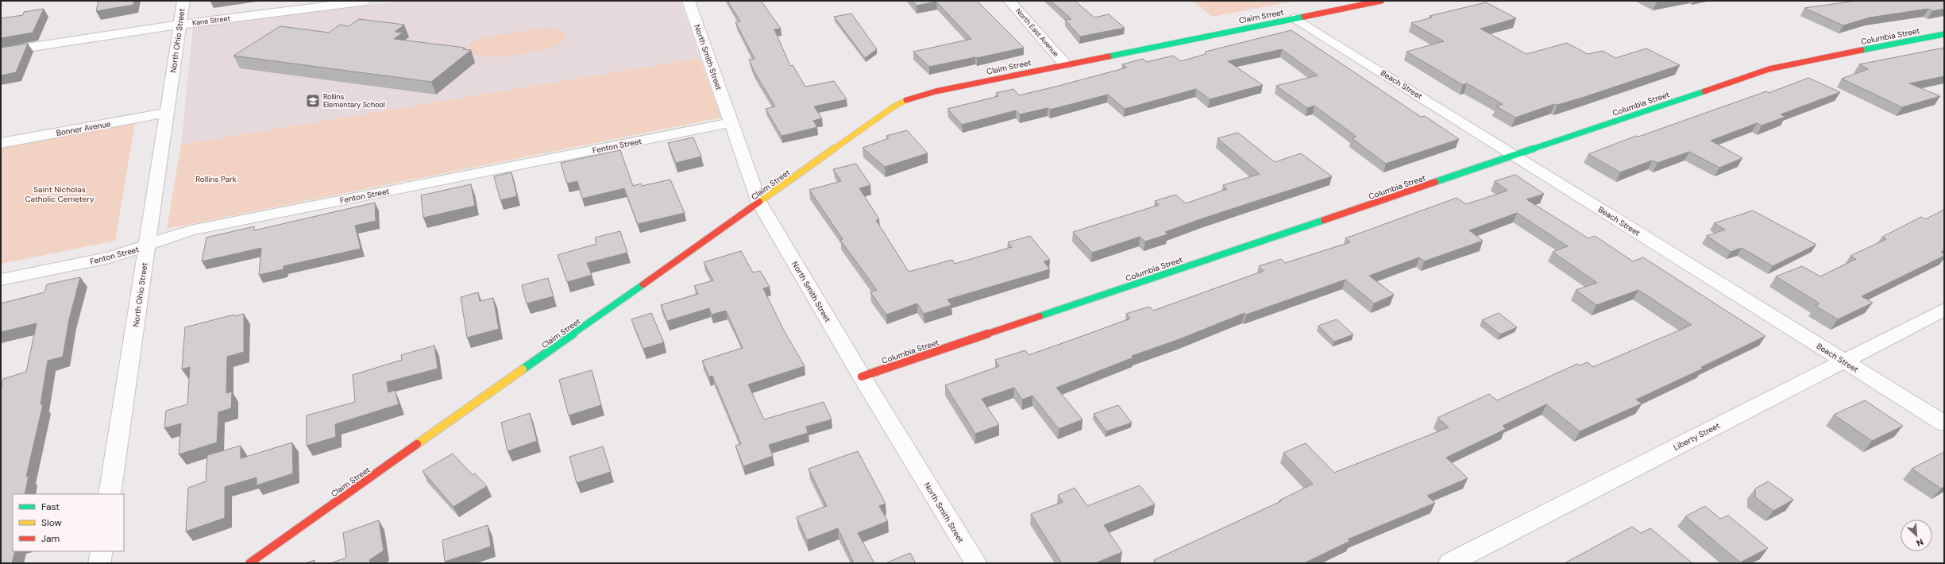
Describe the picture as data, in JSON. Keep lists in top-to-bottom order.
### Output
{
  "streets": {
    "street": [
      "Claim Street",
      "Kane Street",
      "North East Avenue",
      "Columbia Street",
      "North Ohio Street",
      "North Smith Street",
      "Beach Street",
      "Bonner Avenue",
      "Fenton Street",
      "Liberty Street"
    ]
  },
  "crossings": [
    ["Claim Street", "North East Avenue"],
    ["Claim Street", "North Smith Street"],
    ["Claim Street", "Beach Street"],
    ["Kane Street", "North Ohio Street"],
    ["Columbia Street", "North Smith Street"],
    ["Columbia Street", "Beach Street"],
    ["North Ohio Street", "Bonner Avenue"],
    ["North Ohio Street", "Fenton Street"],
    ["North Smith Street", "Fenton Street"],
    ["Beach Street", "Liberty Street"]
  ],
  "parks": ["Rollins Park", "Saint Nicholas Catholic Cemetery"],
  "places": {
    "school or university": ["Rollins Elementary School"]
  },
  "legend": ["Fast", "Slow", "Jam"],
  "north": "bottom right"
}
